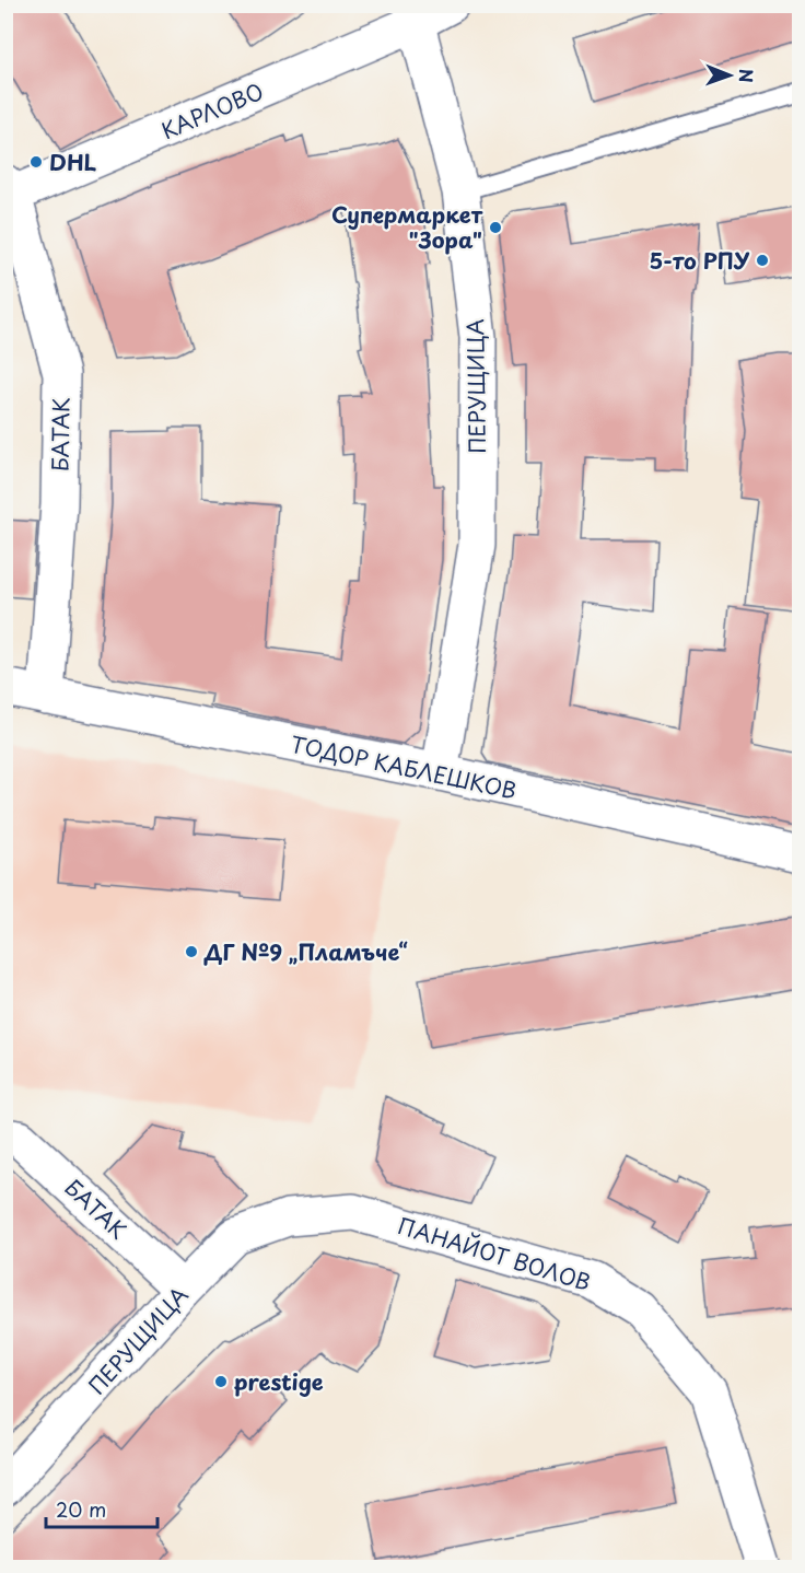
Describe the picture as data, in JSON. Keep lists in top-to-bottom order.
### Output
{
  "streets": {
    "street": [
      "КАРЛОВО",
      "ПЕРУЩИЦА",
      "БАТАК",
      "ТОДОР КАБЛЕШКОВ",
      "ПАНАЙОТ ВОЛОВ"
    ]
  },
  "crossings": [
    ["КАРЛОВО", "ПЕРУЩИЦА"],
    ["КАРЛОВО", "БАТАК"],
    ["ПЕРУЩИЦА", "БАТАК"],
    ["ПЕРУЩИЦА", "ТОДОР КАБЛЕШКОВ"],
    ["ПЕРУЩИЦА", "ПАНАЙОТ ВОЛОВ"],
    ["БАТАК", "ТОДОР КАБЛЕШКОВ"]
  ],
  "places": [
    "DHL",
    "Супермаркет \"Зора\"",
    "5-то РПУ",
    "ДГ №9 „Пламъче“",
    "prestige"
  ],
  "scale_bar": "20 m",
  "north": "right"
}
